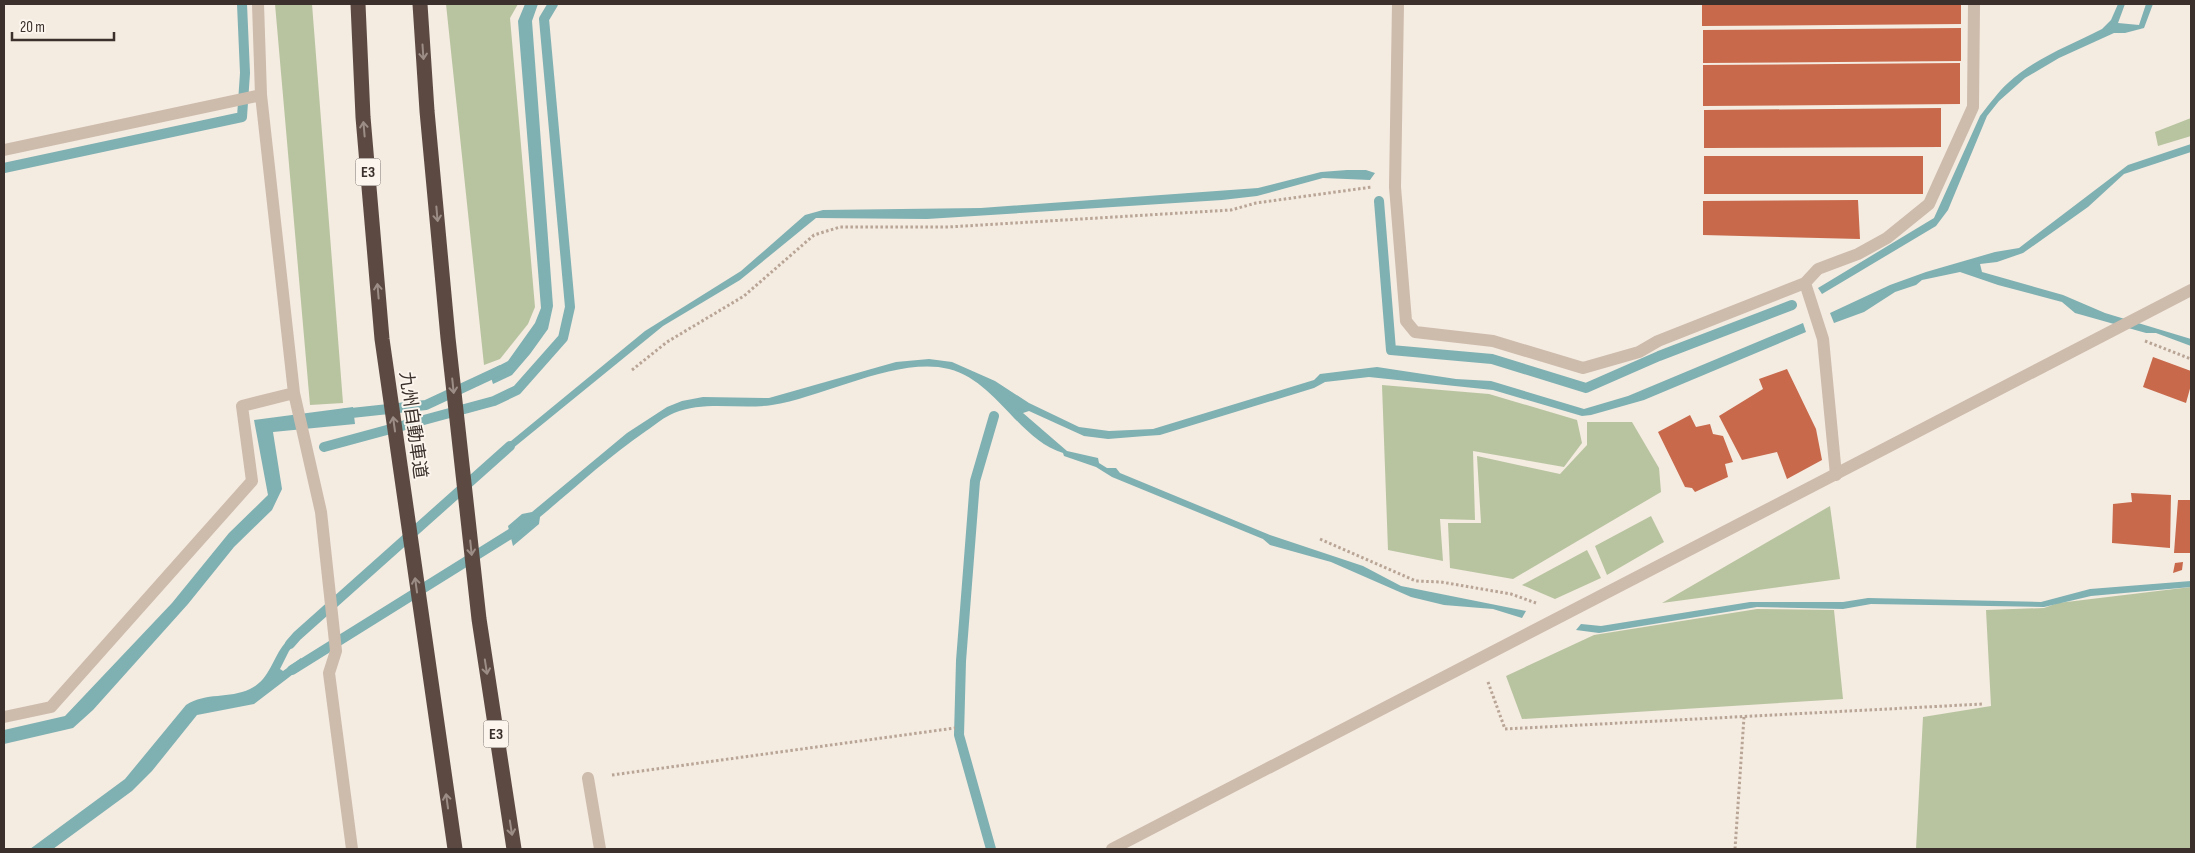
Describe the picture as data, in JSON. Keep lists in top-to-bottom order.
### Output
{
  "streets": {
    "highway": ["E3", "九州自動車道"]
  },
  "scale_bar": "20 m"
}
